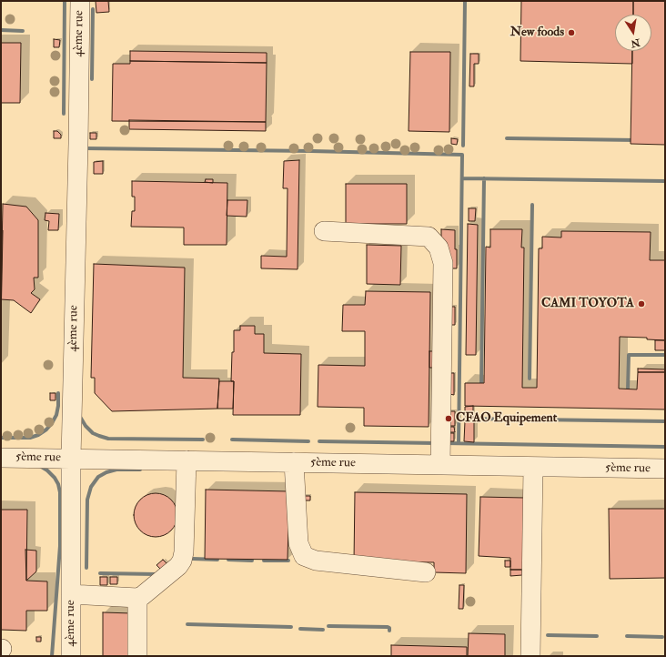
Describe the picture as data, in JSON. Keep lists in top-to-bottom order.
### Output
{
  "streets": {
    "street": ["4ème rue", "5ème rue"]
  },
  "crossings": [
    ["4ème rue", "5ème rue"]
  ],
  "places": ["New foods", "CAMI TOYOTA", "CFAO Equipement"],
  "north": "bottom"
}
